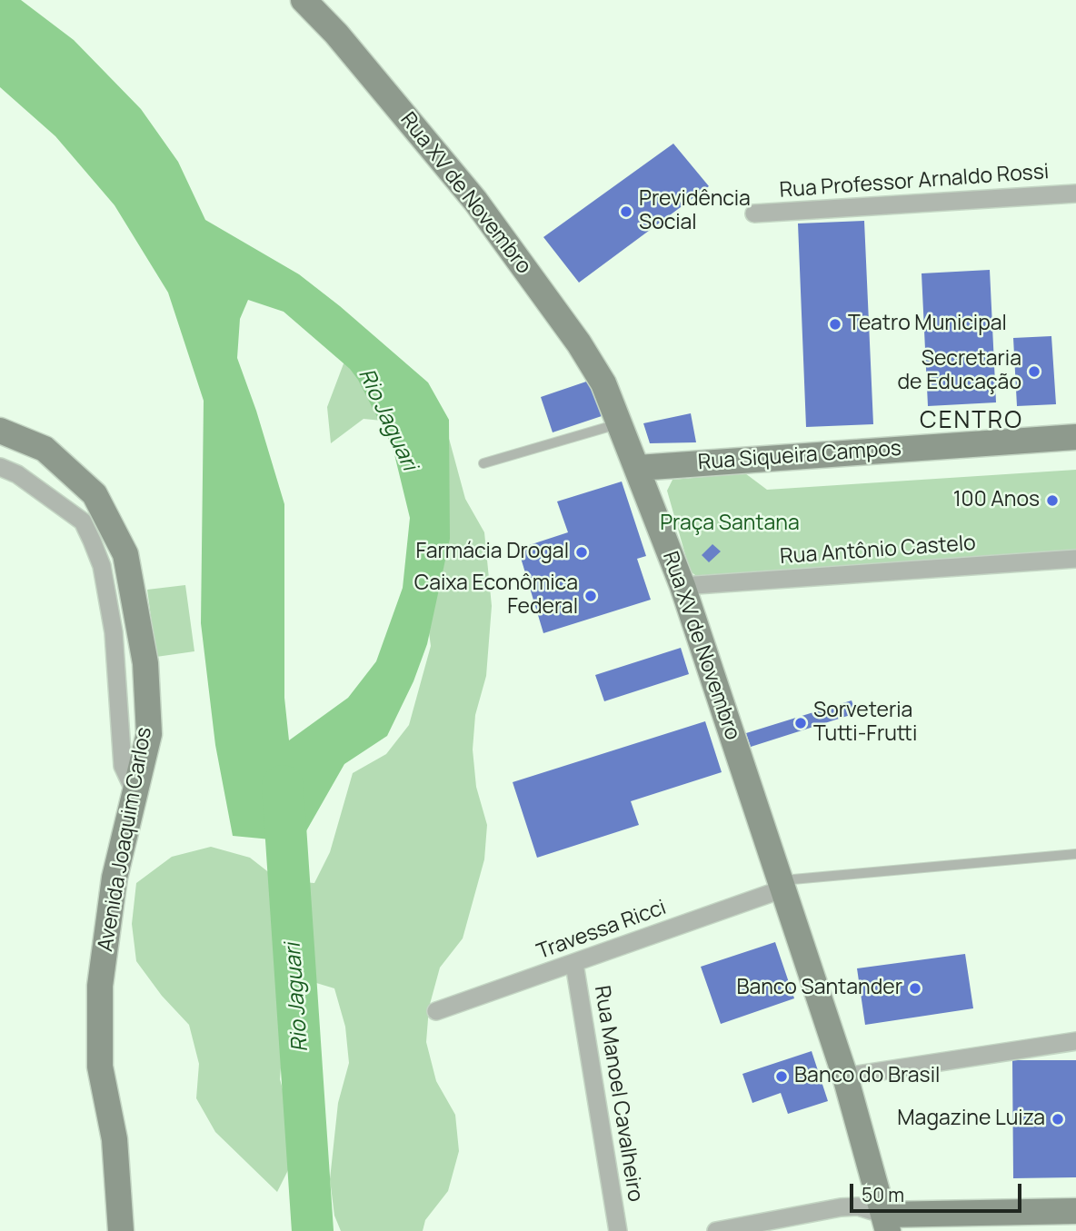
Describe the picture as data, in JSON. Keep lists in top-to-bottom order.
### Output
{
  "streets": {
    "main road": ["Rua XV de Novembro", "Rua Siqueira Campos", "Avenida Joaquim Carlos"],
    "street": [
      "Rua Professor Arnaldo Rossi",
      "Rua Antônio Castelo",
      "Travessa Ricci",
      "Rua Manoel Cavalheiro"
    ]
  },
  "crossings": [
    ["Rua XV de Novembro", "Rua Siqueira Campos"],
    ["Rua XV de Novembro", "Rua Antônio Castelo"],
    ["Rua XV de Novembro", "Travessa Ricci"],
    ["Travessa Ricci", "Rua Manoel Cavalheiro"]
  ],
  "districts": ["CENTRO"],
  "water": ["Rio Jaguari"],
  "parks": ["Praça Santana"],
  "places": [
    "Previdência Social",
    "Teatro Municipal",
    "Secretaria de Educação",
    "100 Anos",
    "Farmácia Drogal",
    "Caixa Econômica Federal",
    "Sorveteria Tutti-Frutti",
    "Banco Santander",
    "Banco do Brasil",
    "Magazine Luiza"
  ],
  "scale_bar": "50 m"
}
